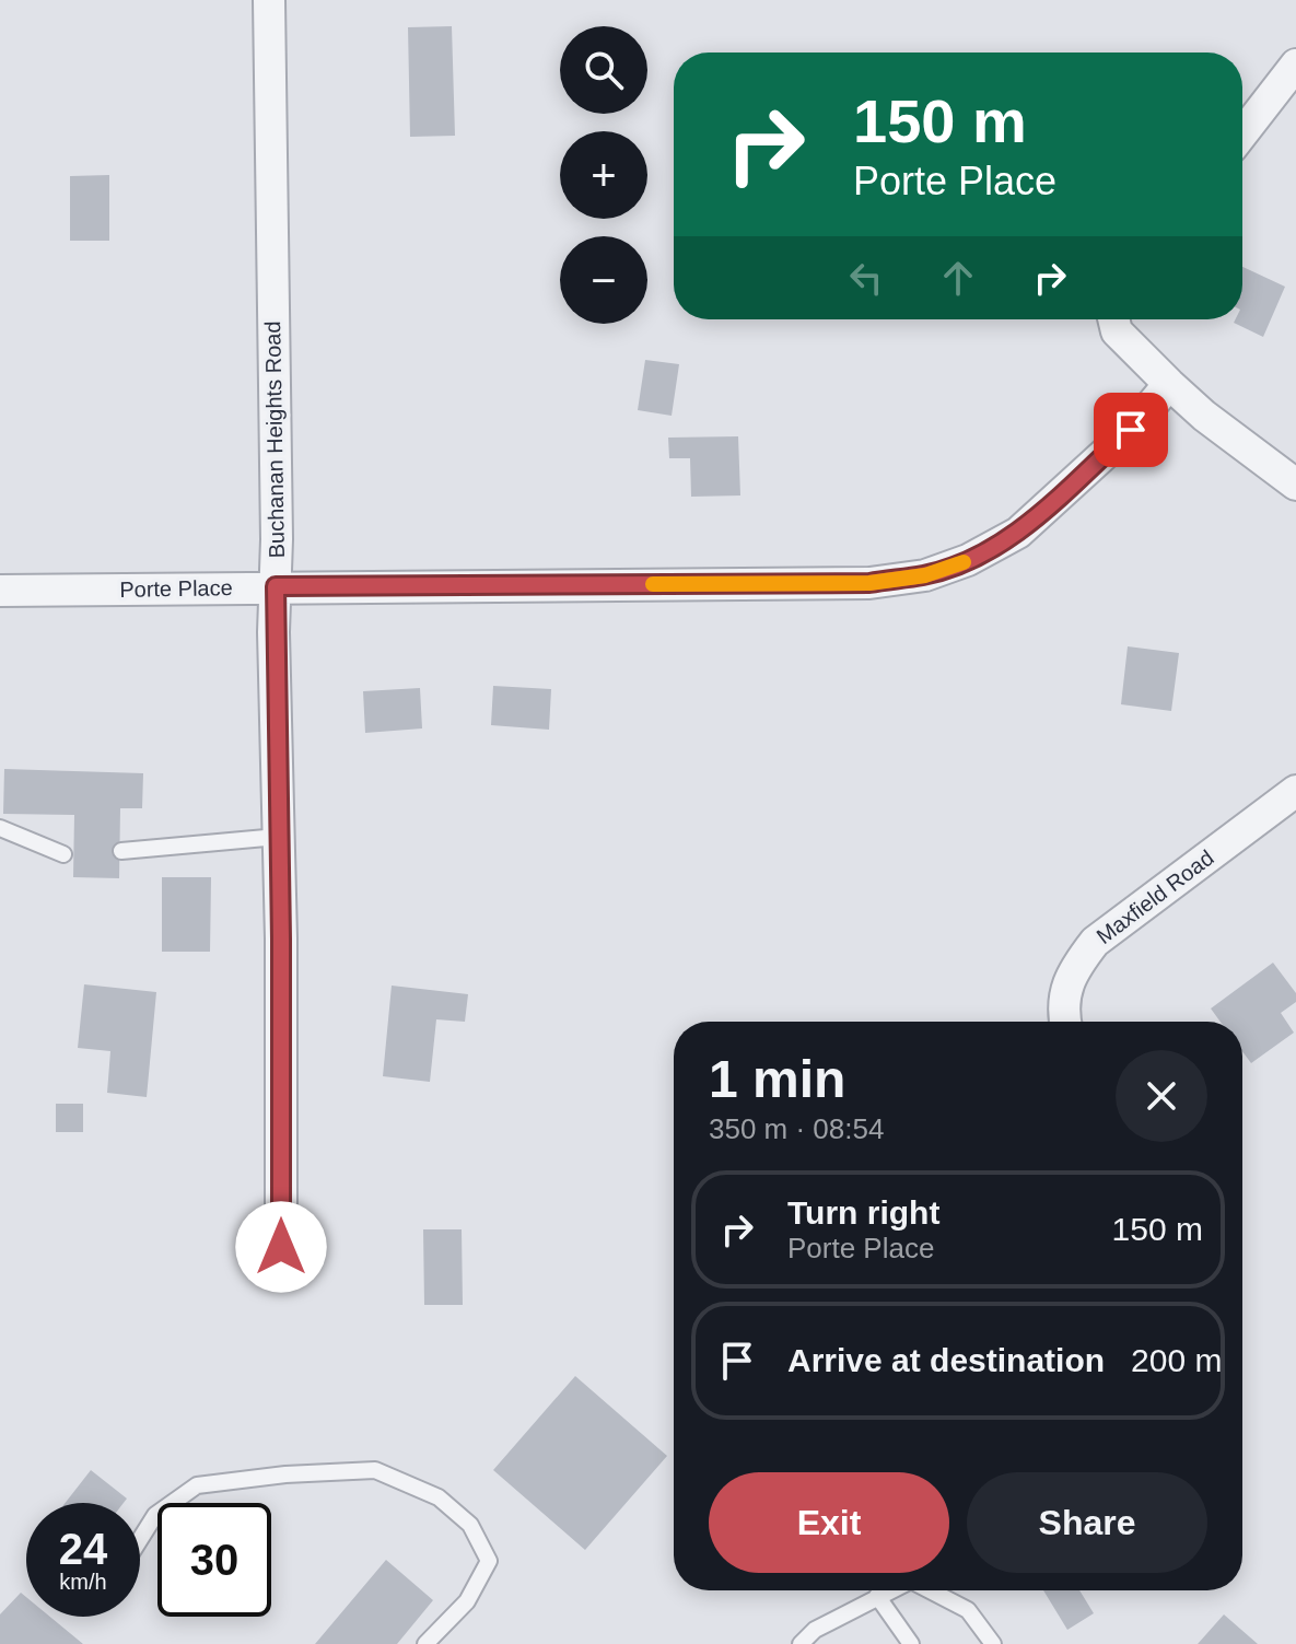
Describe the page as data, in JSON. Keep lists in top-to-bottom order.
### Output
{
  "streets": {
    "street": ["Buchanan Heights Road", "Porte Place", "Maxfield Road"]
  },
  "crossings": [
    ["Buchanan Heights Road", "Porte Place"]
  ],
  "page": {
    "map_buttons": ["+", "−"],
    "turn": ["150 m", "Porte Place"],
    "heading": ["1 min", "350 m · 08:54"],
    "list": [
      {
        "name": "Turn right",
        "note": "Porte Place",
        "value": "150 m"
      },
      {
        "name": "Arrive at destination",
        "value": "200 m"
      }
    ],
    "buttons": ["Exit", "Share"],
    "speed": "24 km/h",
    "limit": "30"
  }
}
